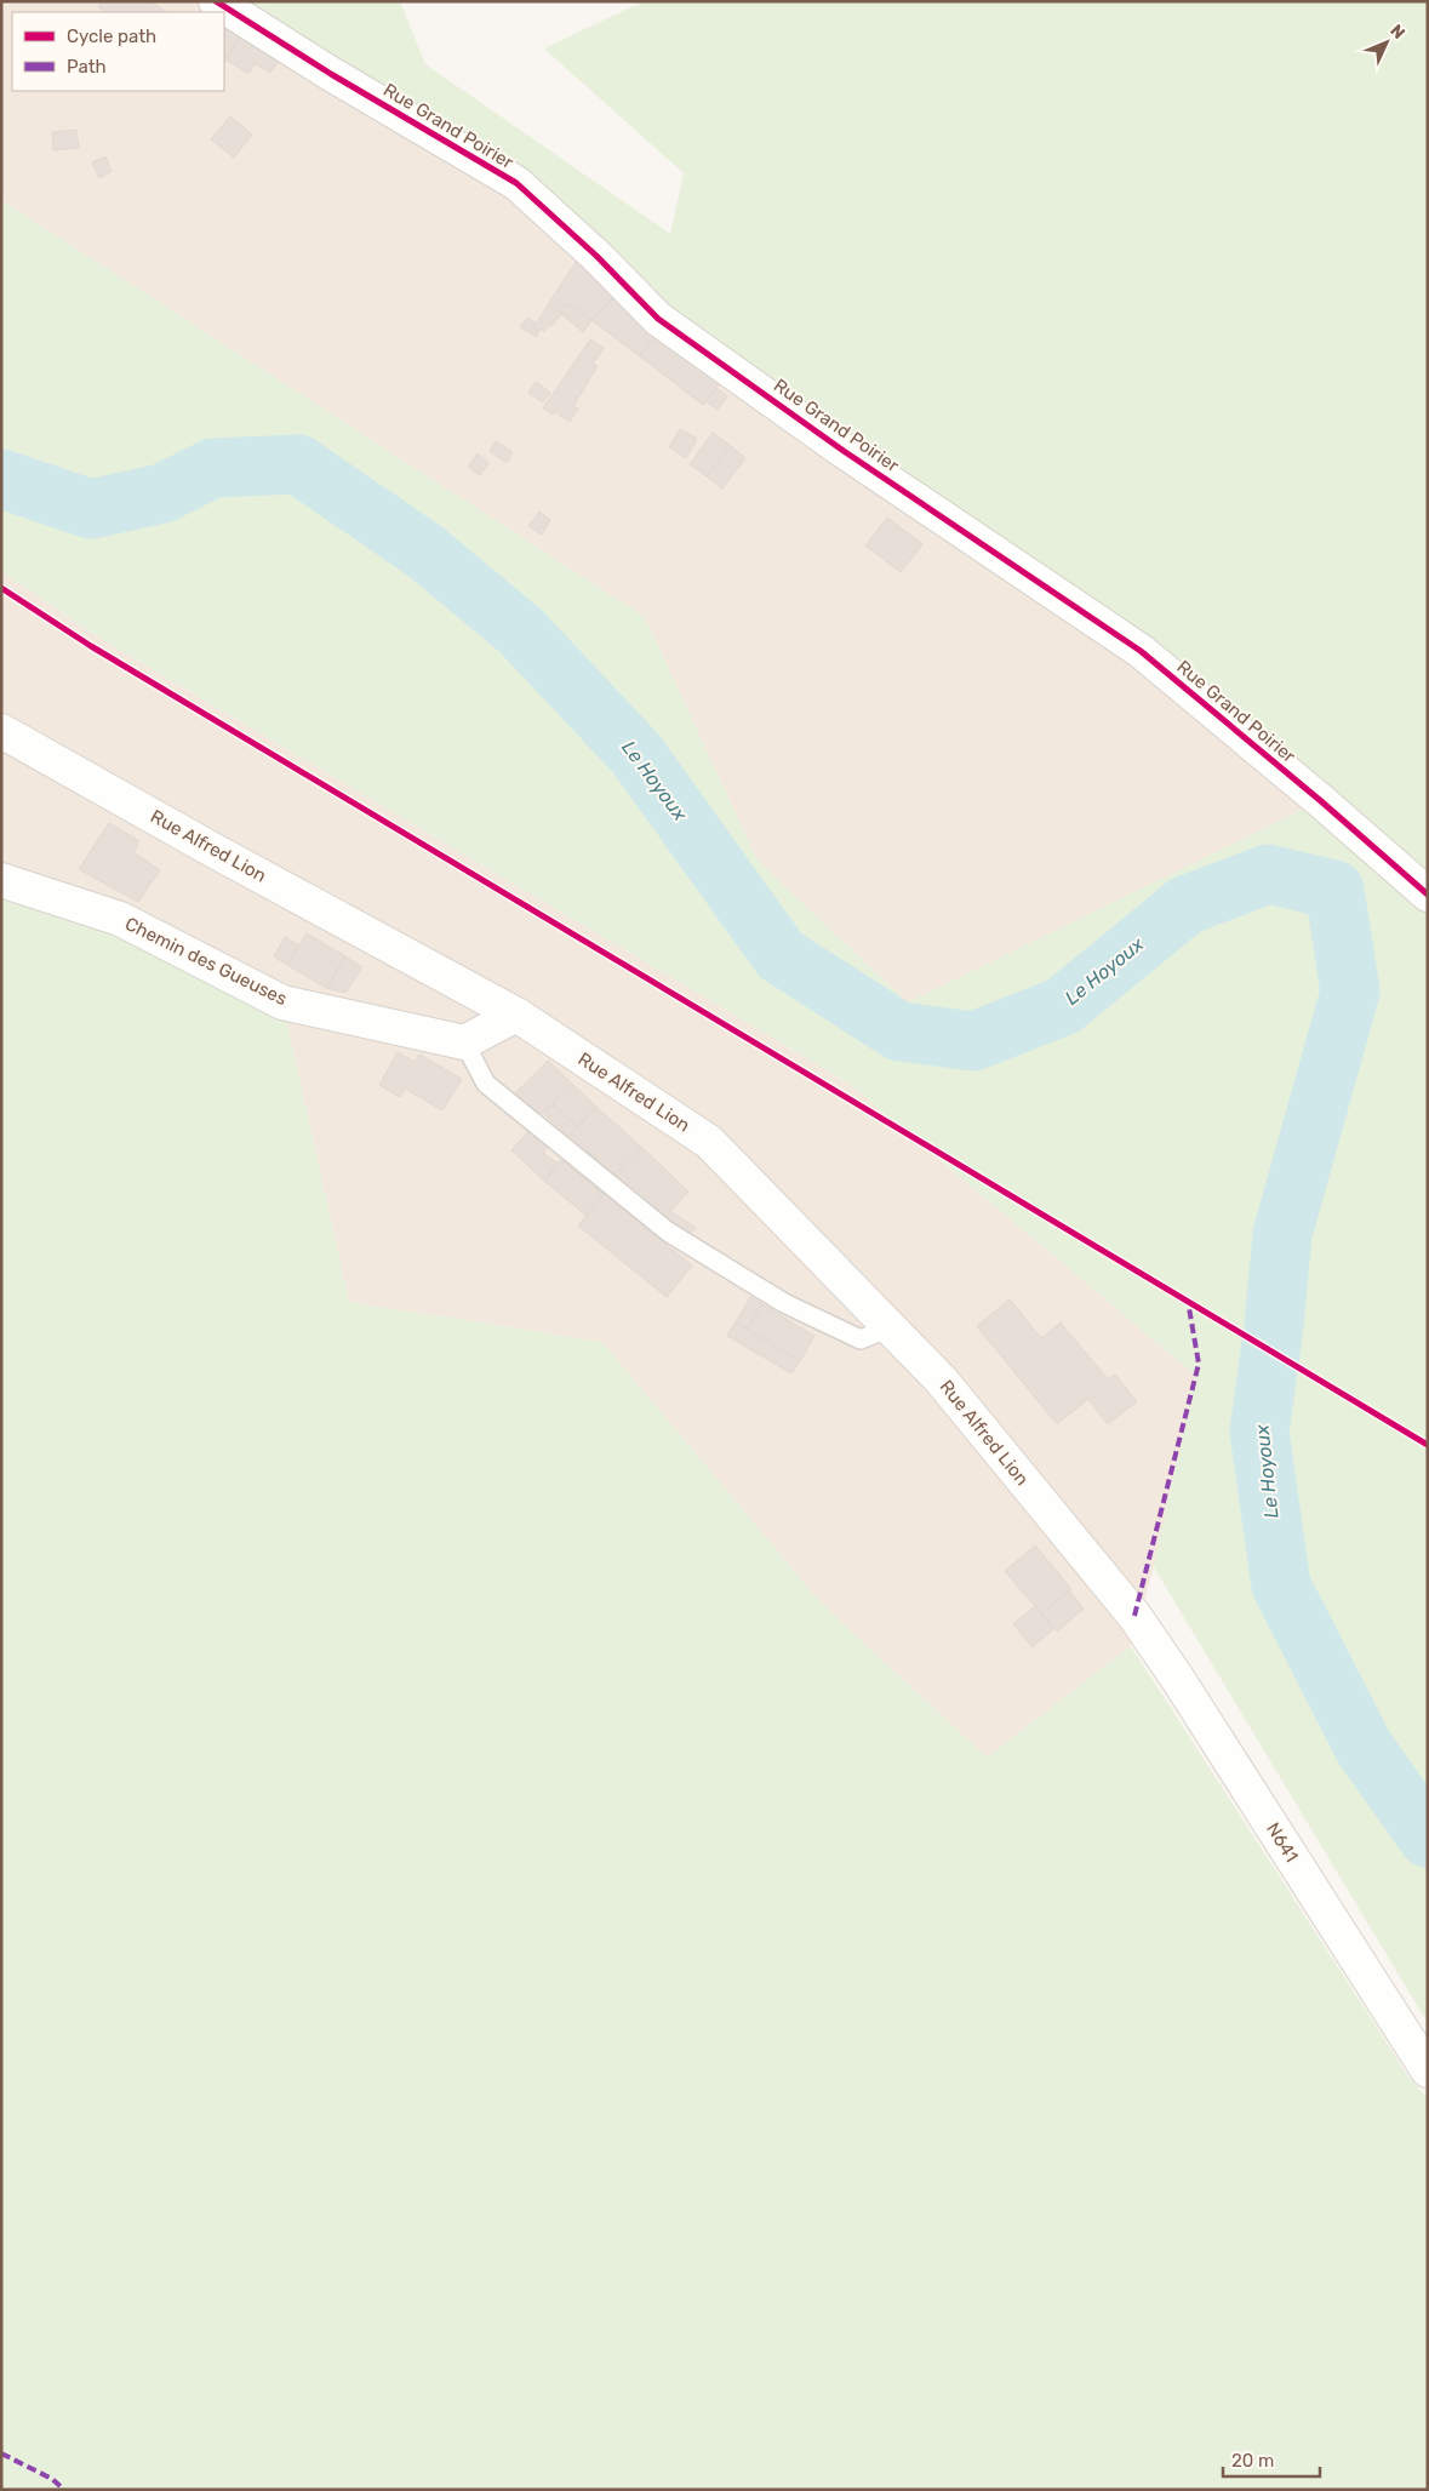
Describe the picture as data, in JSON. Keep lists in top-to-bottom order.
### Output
{
  "streets": {
    "street": [
      "Rue Grand Poirier",
      "Rue Alfred Lion",
      "Chemin des Gueuses",
      "N641"
    ]
  },
  "crossings": [
    ["Rue Alfred Lion", "N641"]
  ],
  "water": ["Le Hoyoux"],
  "legend": ["Cycle path", "Path"],
  "scale_bar": "20 m",
  "north": "top right"
}
